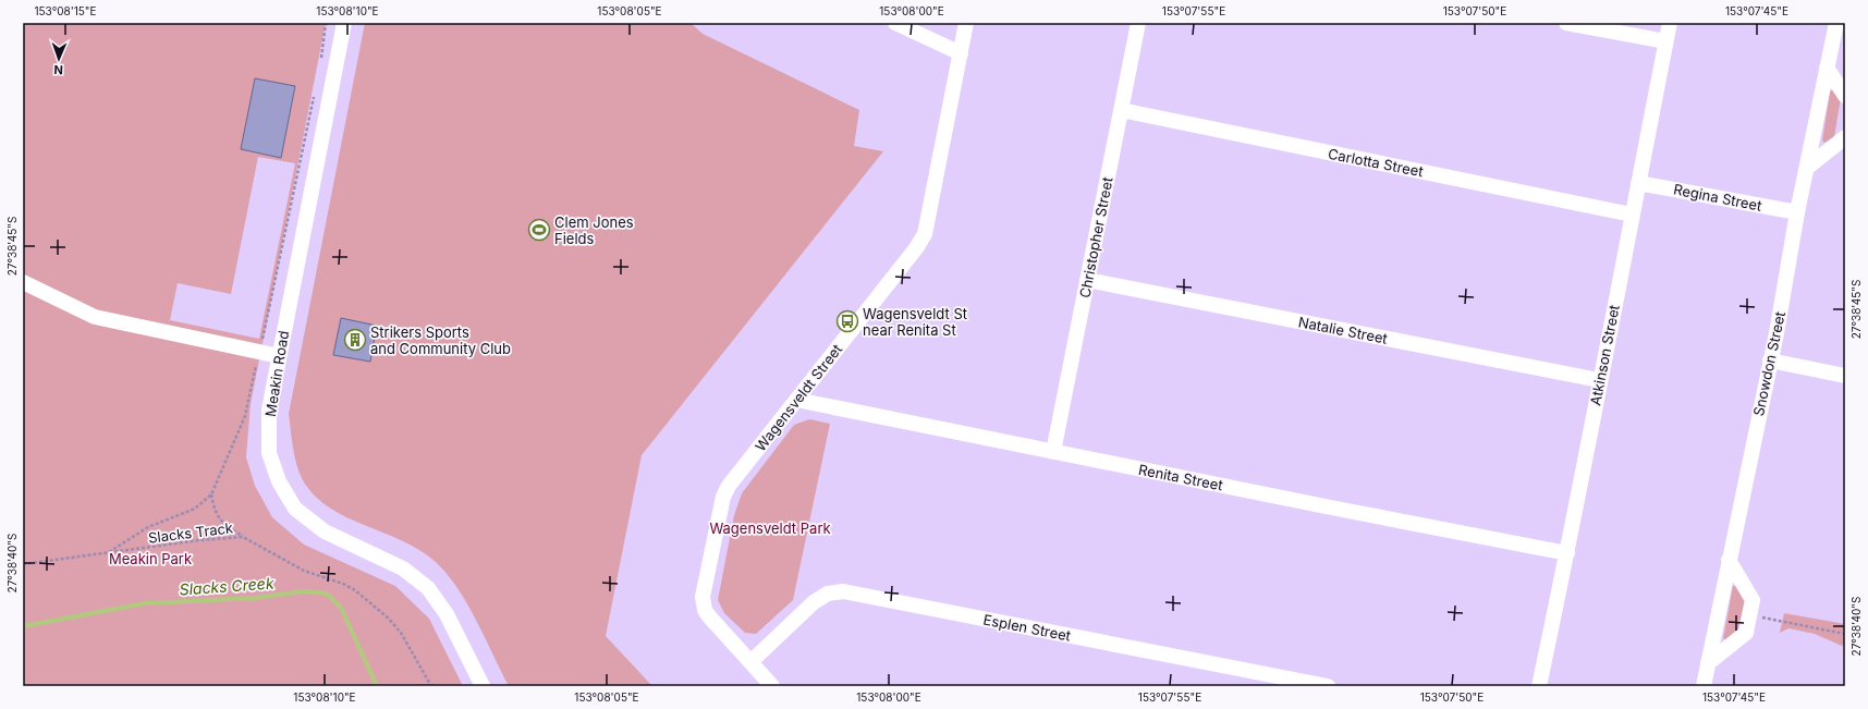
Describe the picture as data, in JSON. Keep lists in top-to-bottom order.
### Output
{
  "streets": {
    "street": [
      "Carlotta Street",
      "Regina Street",
      "Christopher Street",
      "Natalie Street",
      "Atkinson Street",
      "Snowdon Street",
      "Meakin Road",
      "Wagensveldt Street",
      "Renita Street",
      "Esplen Street"
    ],
    "path": ["Slacks Track"]
  },
  "crossings": [
    ["Carlotta Street", "Christopher Street"],
    ["Carlotta Street", "Atkinson Street"],
    ["Regina Street", "Atkinson Street"],
    ["Regina Street", "Snowdon Street"],
    ["Christopher Street", "Natalie Street"],
    ["Christopher Street", "Renita Street"],
    ["Natalie Street", "Atkinson Street"],
    ["Atkinson Street", "Renita Street"],
    ["Wagensveldt Street", "Renita Street"],
    ["Wagensveldt Street", "Esplen Street"]
  ],
  "water": ["Slacks Creek"],
  "parks": ["Wagensveldt Park", "Meakin Park"],
  "places": {
    "sports": ["Clem Jones Fields"],
    "bus stop": ["Wagensveldt St near Renita St"],
    "building": ["Strikers Sports and Community Club"]
  },
  "north": "bottom",
  "coordinates": [
    "153°08'15\"E",
    "153°08'10\"E",
    "153°08'05\"E",
    "153°08'00\"E",
    "153°07'55\"E",
    "153°07'50\"E",
    "153°07'45\"E",
    "27°38'45\"S",
    "27°38'40\"S"
  ]
}
